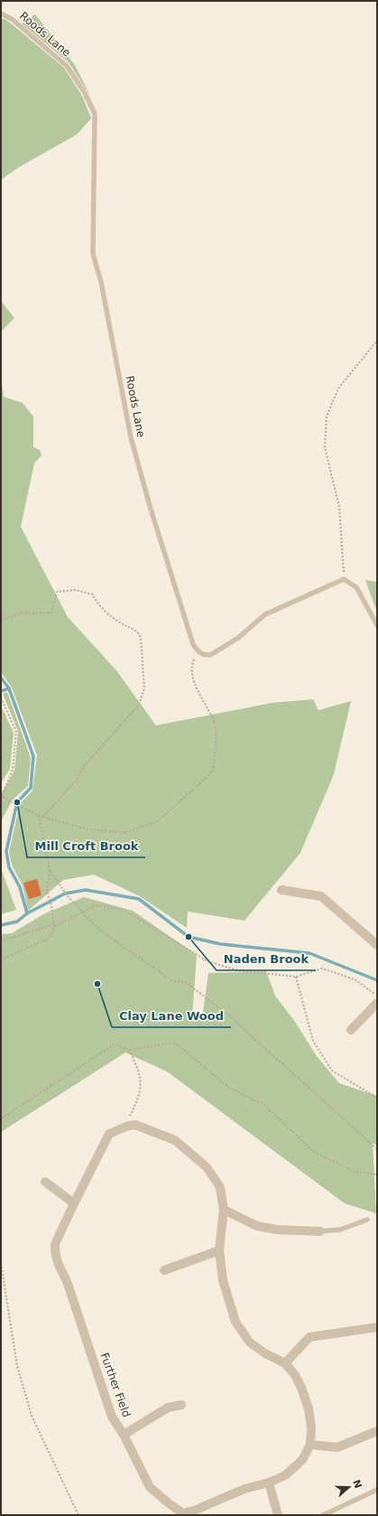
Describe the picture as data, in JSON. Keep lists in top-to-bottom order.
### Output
{
  "streets": {
    "street": ["Further Field"],
    "lane": ["Roods Lane"]
  },
  "places": ["Mill Croft Brook", "Naden Brook", "Clay Lane Wood"],
  "north": "right"
}
